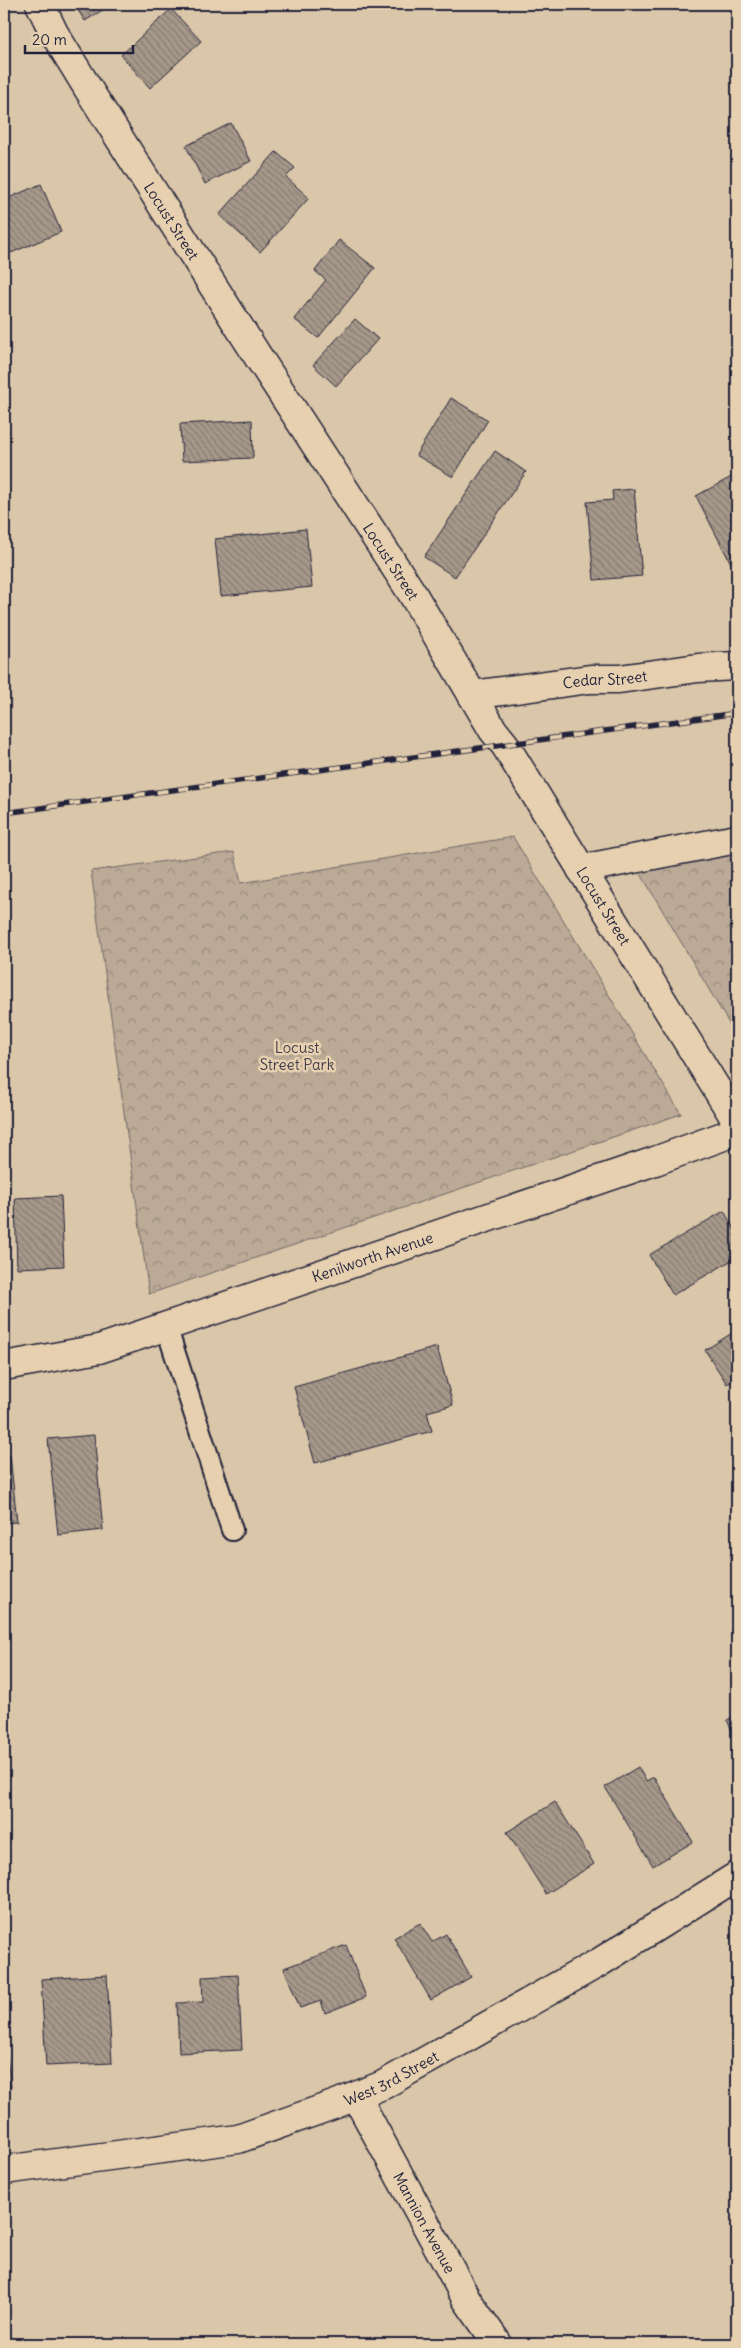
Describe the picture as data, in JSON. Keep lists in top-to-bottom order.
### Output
{
  "streets": {
    "street": [
      "Locust Street",
      "Cedar Street",
      "Kenilworth Avenue",
      "West 3rd Street",
      "Mannion Avenue"
    ]
  },
  "crossings": [
    ["Locust Street", "Cedar Street"],
    ["West 3rd Street", "Mannion Avenue"]
  ],
  "parks": ["Locust Street Park"],
  "scale_bar": "20 m"
}
